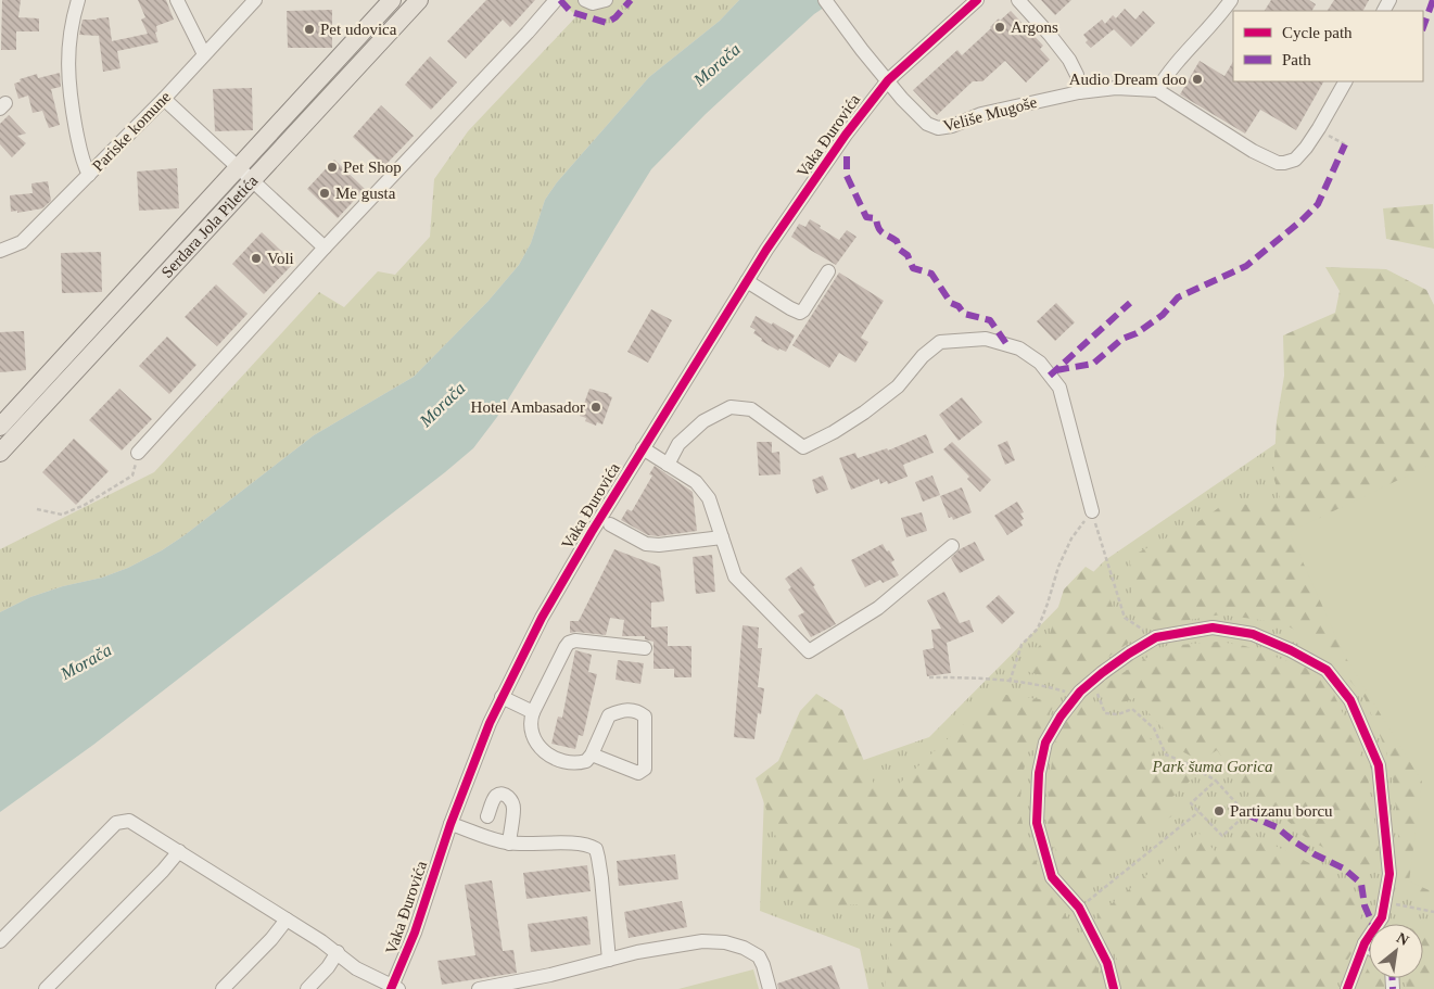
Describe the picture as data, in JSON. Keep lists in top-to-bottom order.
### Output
{
  "streets": {
    "main road": ["Serdara Jola Piletića"],
    "street": ["Veliše Mugoše", "Pariske komune", "Vaka Đurovića"]
  },
  "crossings": [
    ["Veliše Mugoše", "Vaka Đurovića"]
  ],
  "water": ["Morača"],
  "parks": ["Park šuma Gorica"],
  "places": [
    "Argons",
    "Pet udovica",
    "Audio Dream doo",
    "Pet Shop",
    "Me gusta",
    "Voli",
    "Hotel Ambasador",
    "Partizanu borcu"
  ],
  "legend": ["Cycle path", "Path"],
  "north": "top right"
}
